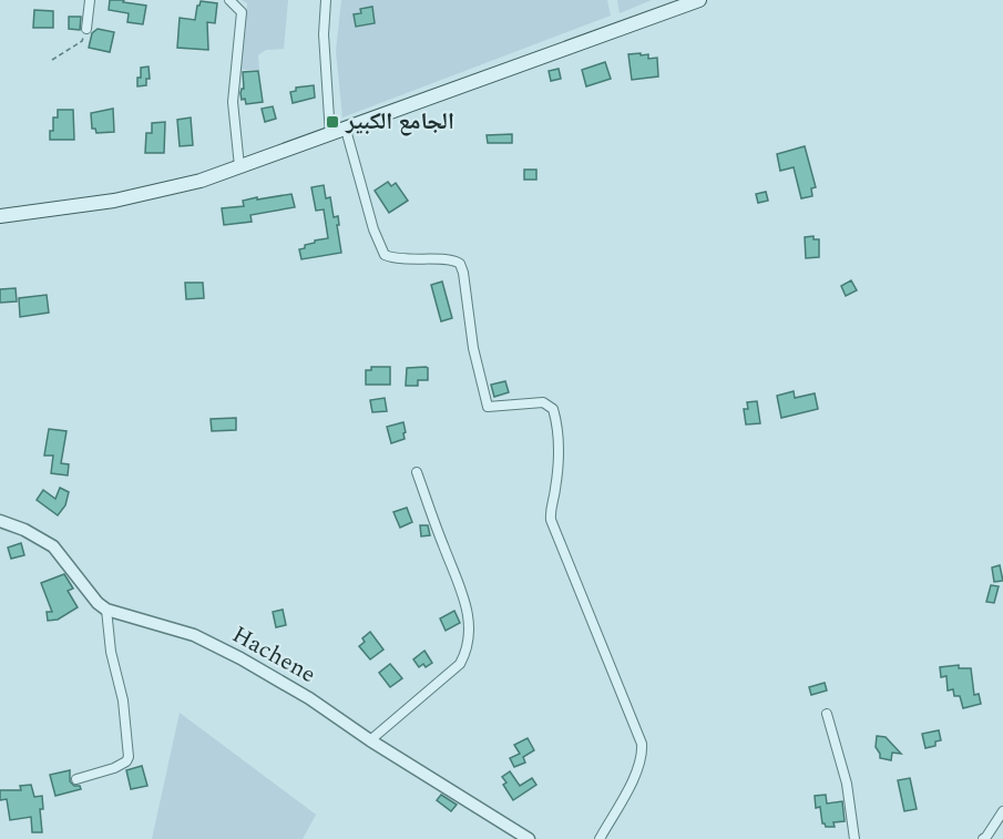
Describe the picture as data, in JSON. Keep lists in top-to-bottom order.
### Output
{
  "streets": {
    "street": ["Hachene"]
  },
  "places": {
    "transit": ["الجامع الكبير"]
  }
}
